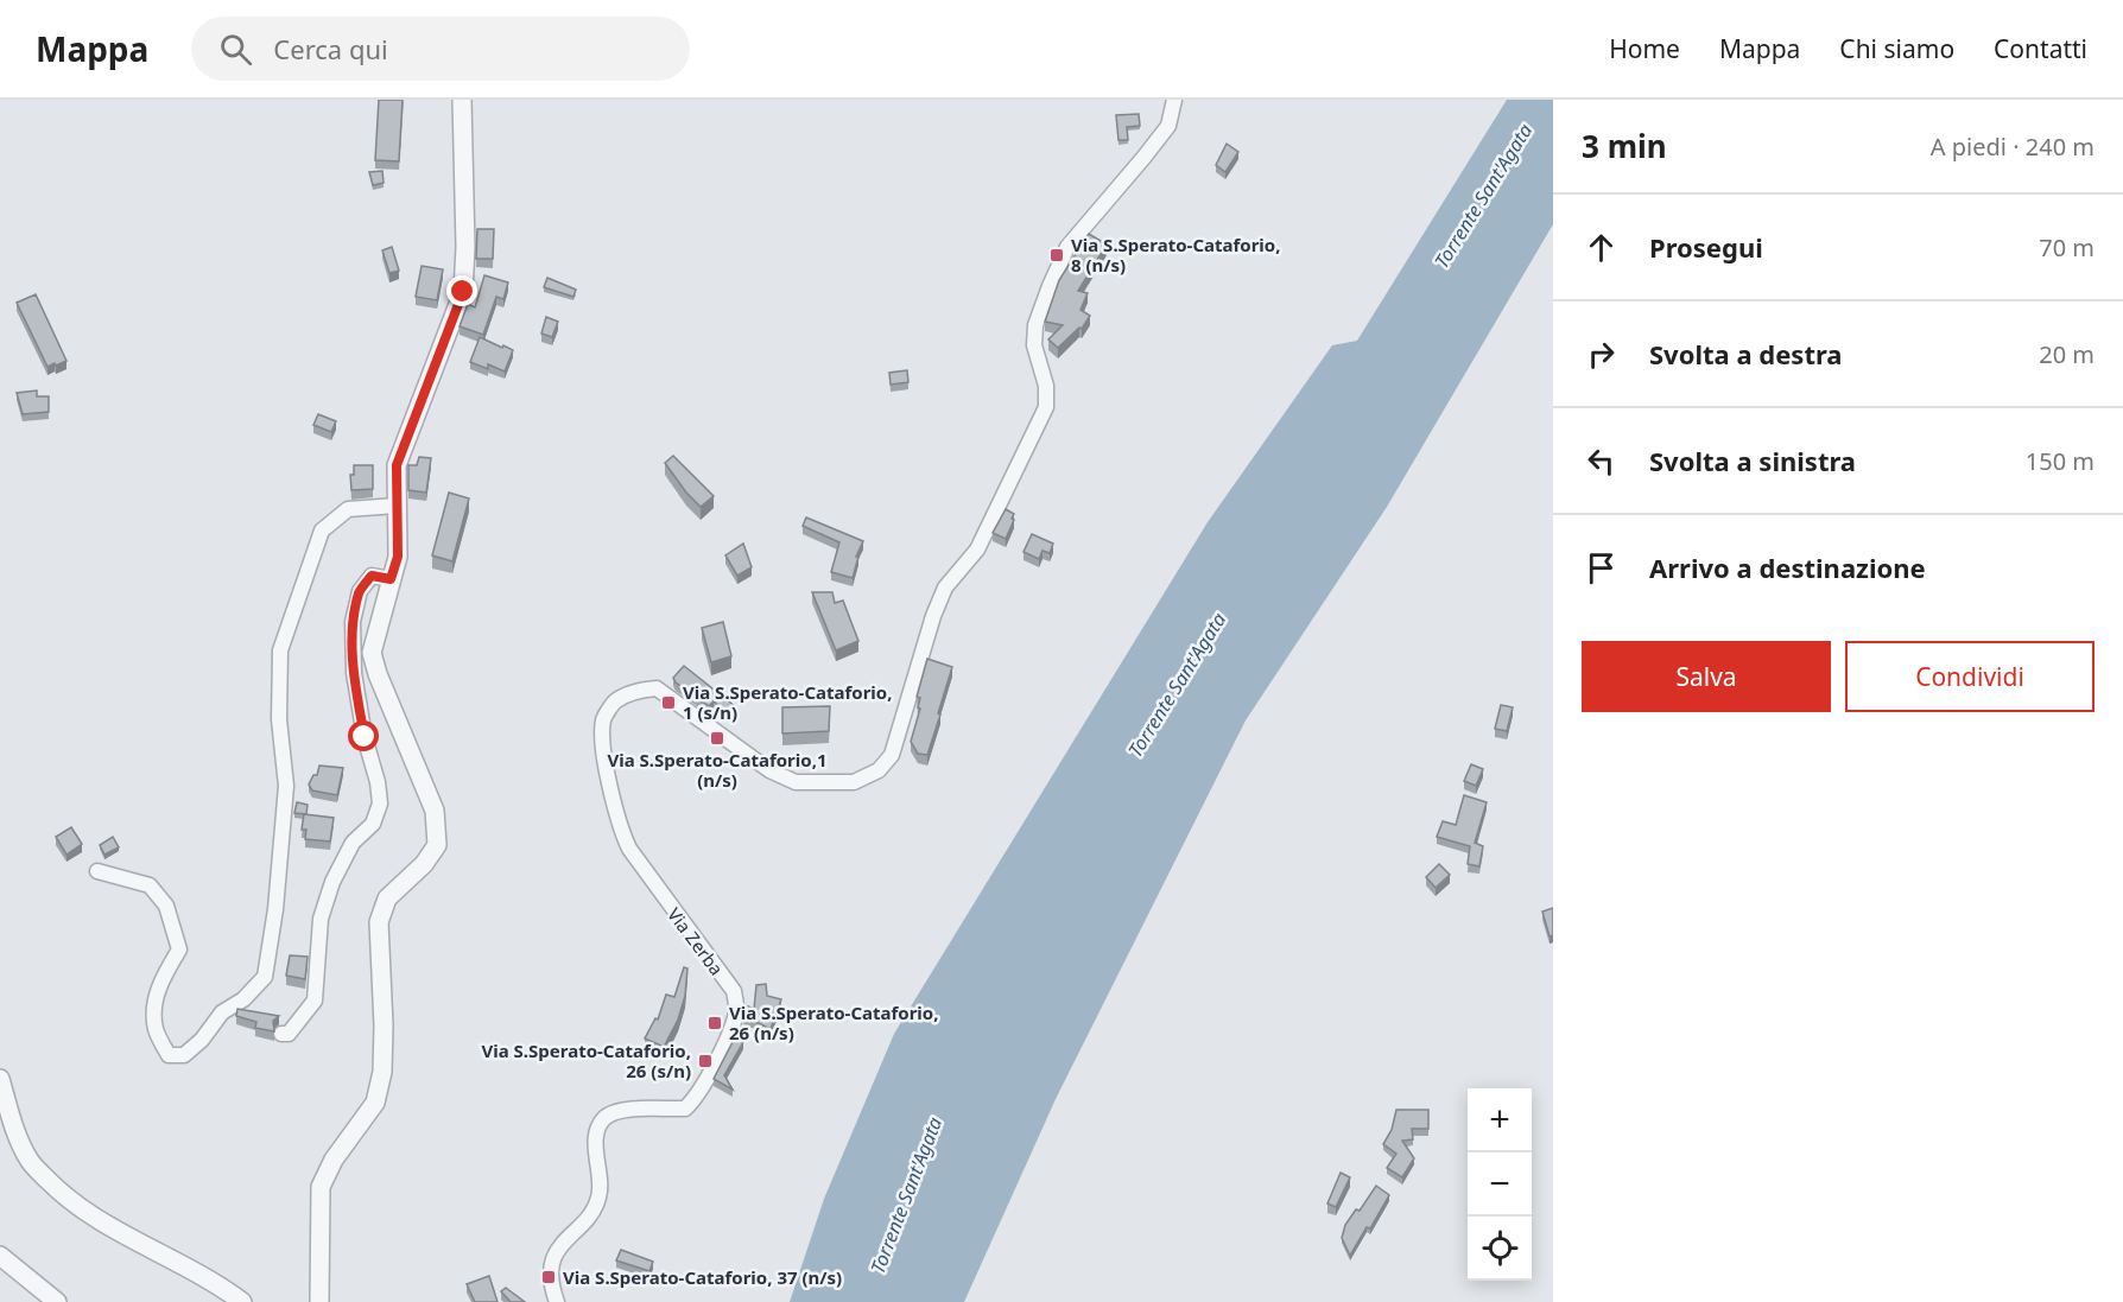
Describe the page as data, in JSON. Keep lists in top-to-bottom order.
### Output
{
  "streets": {
    "street": ["Via Zerba"]
  },
  "water": ["Torrente Sant'Agata"],
  "places": {
    "transit": [
      "Via S.Sperato-Cataforio, 8 (n/s)",
      "Via S.Sperato-Cataforio, 1 (s/n)",
      "Via S.Sperato-Cataforio,1 (n/s)",
      "Via S.Sperato-Cataforio, 26 (n/s)",
      "Via S.Sperato-Cataforio, 26 (s/n)",
      "Via S.Sperato-Cataforio, 37 (n/s)"
    ]
  },
  "page": {
    "header": "Mappa",
    "search": "Cerca qui",
    "nav": [
      "Home",
      "Mappa",
      "Chi siamo",
      "Contatti"
    ],
    "heading": ["3 min", "A piedi · 240 m"],
    "list": [
      ["Prosegui", "70 m"],
      ["Svolta a destra", "20 m"],
      ["Svolta a sinistra", "150 m"],
      "Arrivo a destinazione"
    ],
    "buttons": ["Salva", "Condividi"],
    "map_buttons": ["+", "−"]
  }
}
